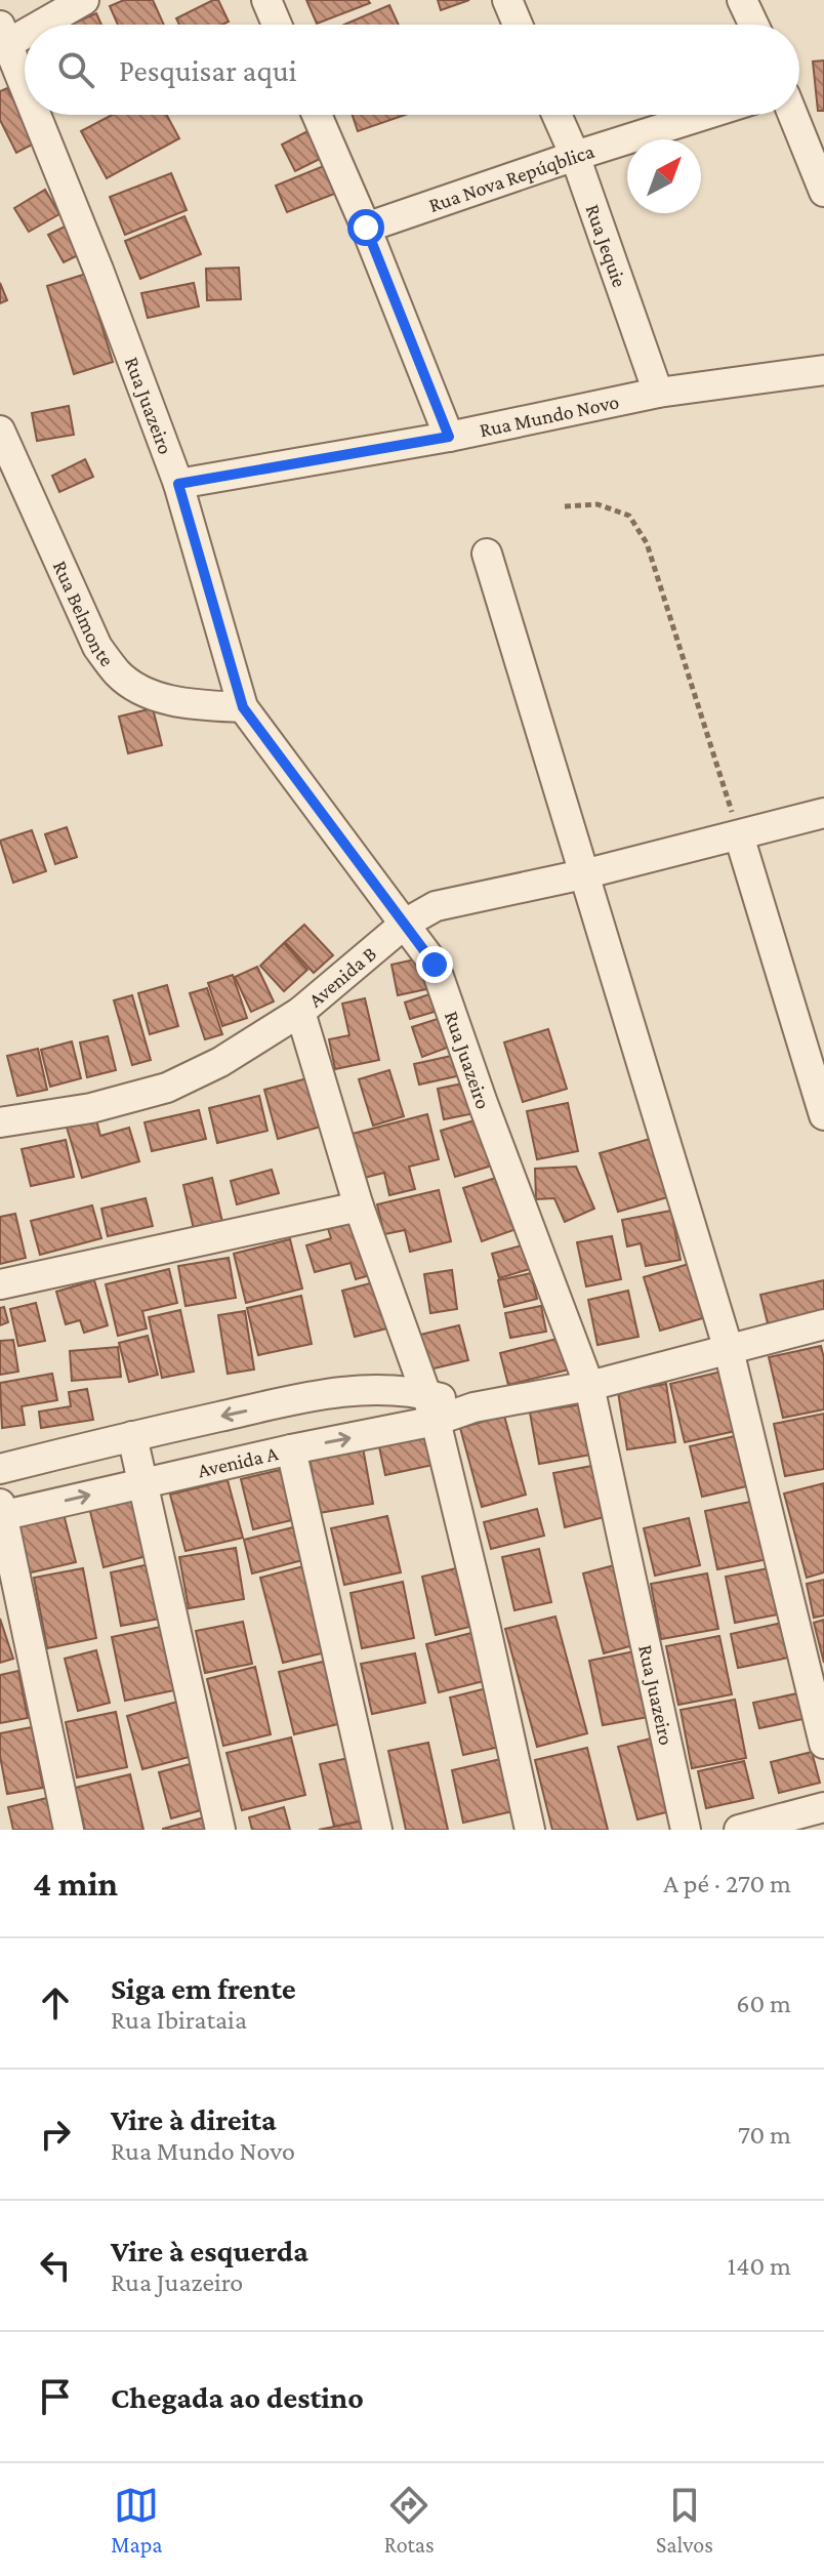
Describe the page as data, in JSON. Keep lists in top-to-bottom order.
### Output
{
  "streets": {
    "street": [
      "Rua Nova Repúqblica",
      "Rua Jequie",
      "Rua Juazeiro",
      "Rua Mundo Novo",
      "Rua Belmonte",
      "Avenida B",
      "Avenida A"
    ]
  },
  "crossings": [
    ["Rua Nova Repúqblica", "Rua Jequie"],
    ["Rua Jequie", "Rua Mundo Novo"],
    ["Rua Juazeiro", "Rua Mundo Novo"],
    ["Rua Juazeiro", "Rua Belmonte"],
    ["Rua Juazeiro", "Avenida B"],
    ["Rua Juazeiro", "Avenida A"]
  ],
  "north": "top right",
  "page": {
    "search": "Pesquisar aqui",
    "heading": ["4 min", "A pé · 270 m"],
    "list": [
      ["Siga em frente", "Rua Ibirataia", "60 m"],
      ["Vire à direita", "Rua Mundo Novo", "70 m"],
      ["Vire à esquerda", "Rua Juazeiro", "140 m"],
      "Chegada ao destino"
    ],
    "nav": ["Mapa", "Rotas", "Salvos"]
  }
}
